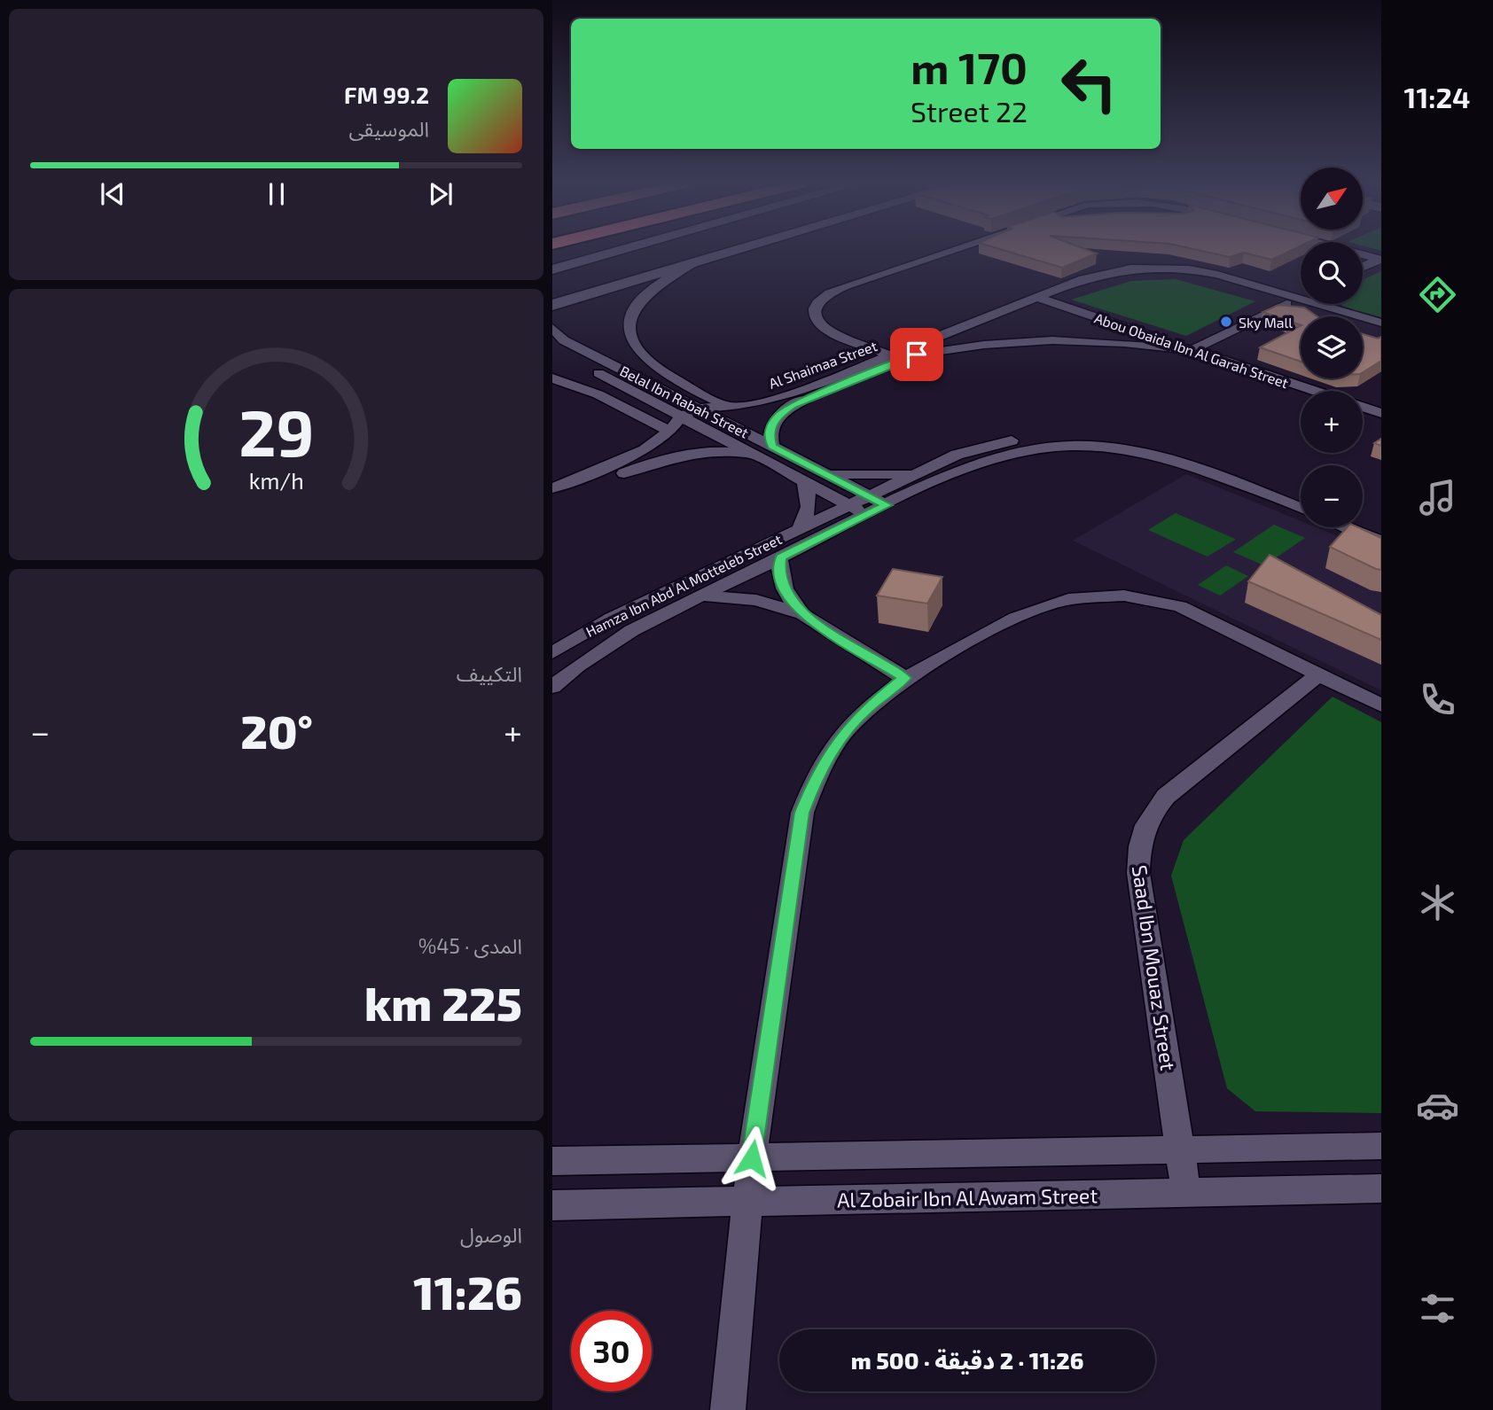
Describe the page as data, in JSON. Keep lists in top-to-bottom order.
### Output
{
  "streets": {
    "street": [
      "Abou Obaida Ibn Al Garah Street",
      "Al Shaimaa Street",
      "Belal Ibn Rabah Street",
      "Hamza Ibn Abd Al Motteleb Street",
      "Saad Ibn Mouaz Street",
      "Al Zobair Ibn Al Awam Street"
    ]
  },
  "crossings": [
    ["Abou Obaida Ibn Al Garah Street", "Al Shaimaa Street"],
    ["Al Shaimaa Street", "Belal Ibn Rabah Street"],
    ["Belal Ibn Rabah Street", "Hamza Ibn Abd Al Motteleb Street"],
    ["Saad Ibn Mouaz Street", "Al Zobair Ibn Al Awam Street"]
  ],
  "places": ["Sky Mall"],
  "north": "top right",
  "page": {
    "tabs": "11:24",
    "turn": ["170 m", "Street 22"],
    "song": ["99.2 FM", "الموسيقى"],
    "map_buttons": ["+", "−"],
    "tile": [
      "التكييف",
      ["المدى · 45%", "225 km"],
      ["الوصول", "11:26"]
    ],
    "heat": ["−", "20°", "+"],
    "limit": "30",
    "trip": "11:26 · 2 دقيقة · 500 m",
    "gauge": ["29", "km/h"]
  }
}
